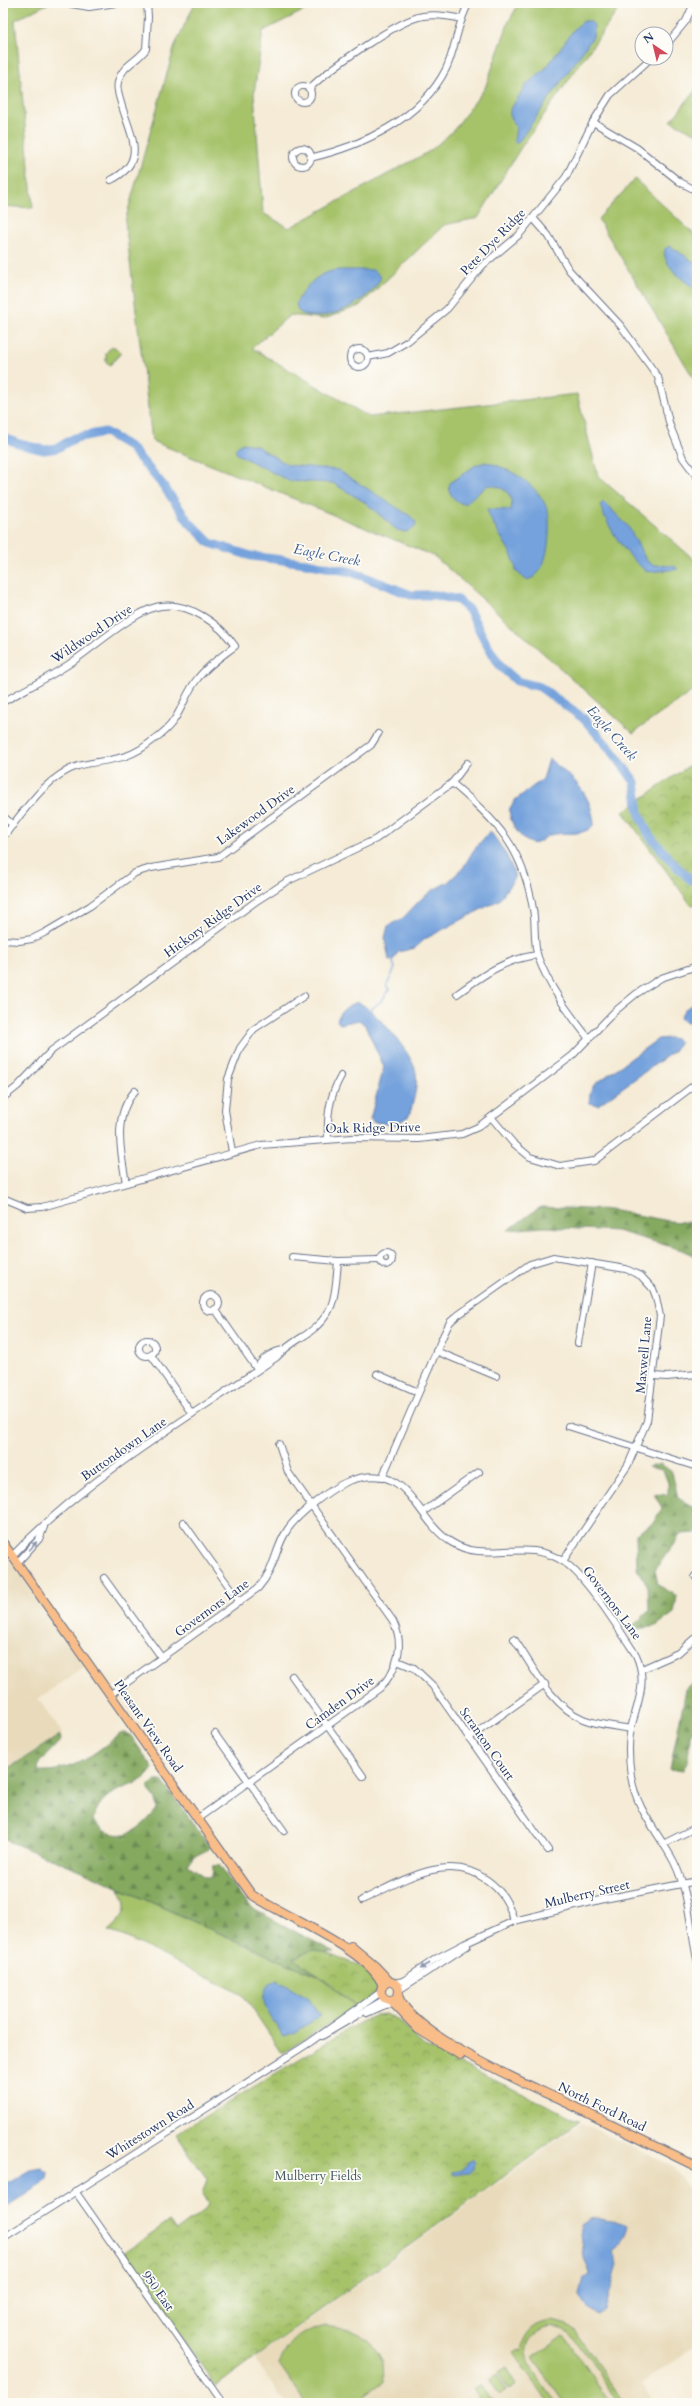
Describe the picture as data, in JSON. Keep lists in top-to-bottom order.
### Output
{
  "streets": {
    "main road": ["Pleasant View Road", "North Ford Road"],
    "street": [
      "Pete Dye Ridge",
      "Wildwood Drive",
      "Lakewood Drive",
      "Hickory Ridge Drive",
      "Oak Ridge Drive",
      "Maxwell Lane",
      "Buttondown Lane",
      "Governors Lane",
      "Camden Drive",
      "Scranton Court",
      "Mulberry Street",
      "Whitestown Road",
      "950 East"
    ]
  },
  "crossings": [
    ["Maxwell Lane", "Governors Lane"],
    ["Buttondown Lane", "Pleasant View Road"],
    ["Governors Lane", "Camden Drive"],
    ["Governors Lane", "Pleasant View Road"],
    ["Governors Lane", "Mulberry Street"],
    ["Camden Drive", "Pleasant View Road"],
    ["Camden Drive", "Scranton Court"],
    ["Pleasant View Road", "Mulberry Street"],
    ["Pleasant View Road", "North Ford Road"],
    ["Pleasant View Road", "Whitestown Road"],
    ["Mulberry Street", "North Ford Road"],
    ["Mulberry Street", "Whitestown Road"],
    ["North Ford Road", "Whitestown Road"],
    ["Whitestown Road", "950 East"]
  ],
  "water": ["Eagle Creek"],
  "parks": ["Mulberry Fields"],
  "north": "top left"
}
